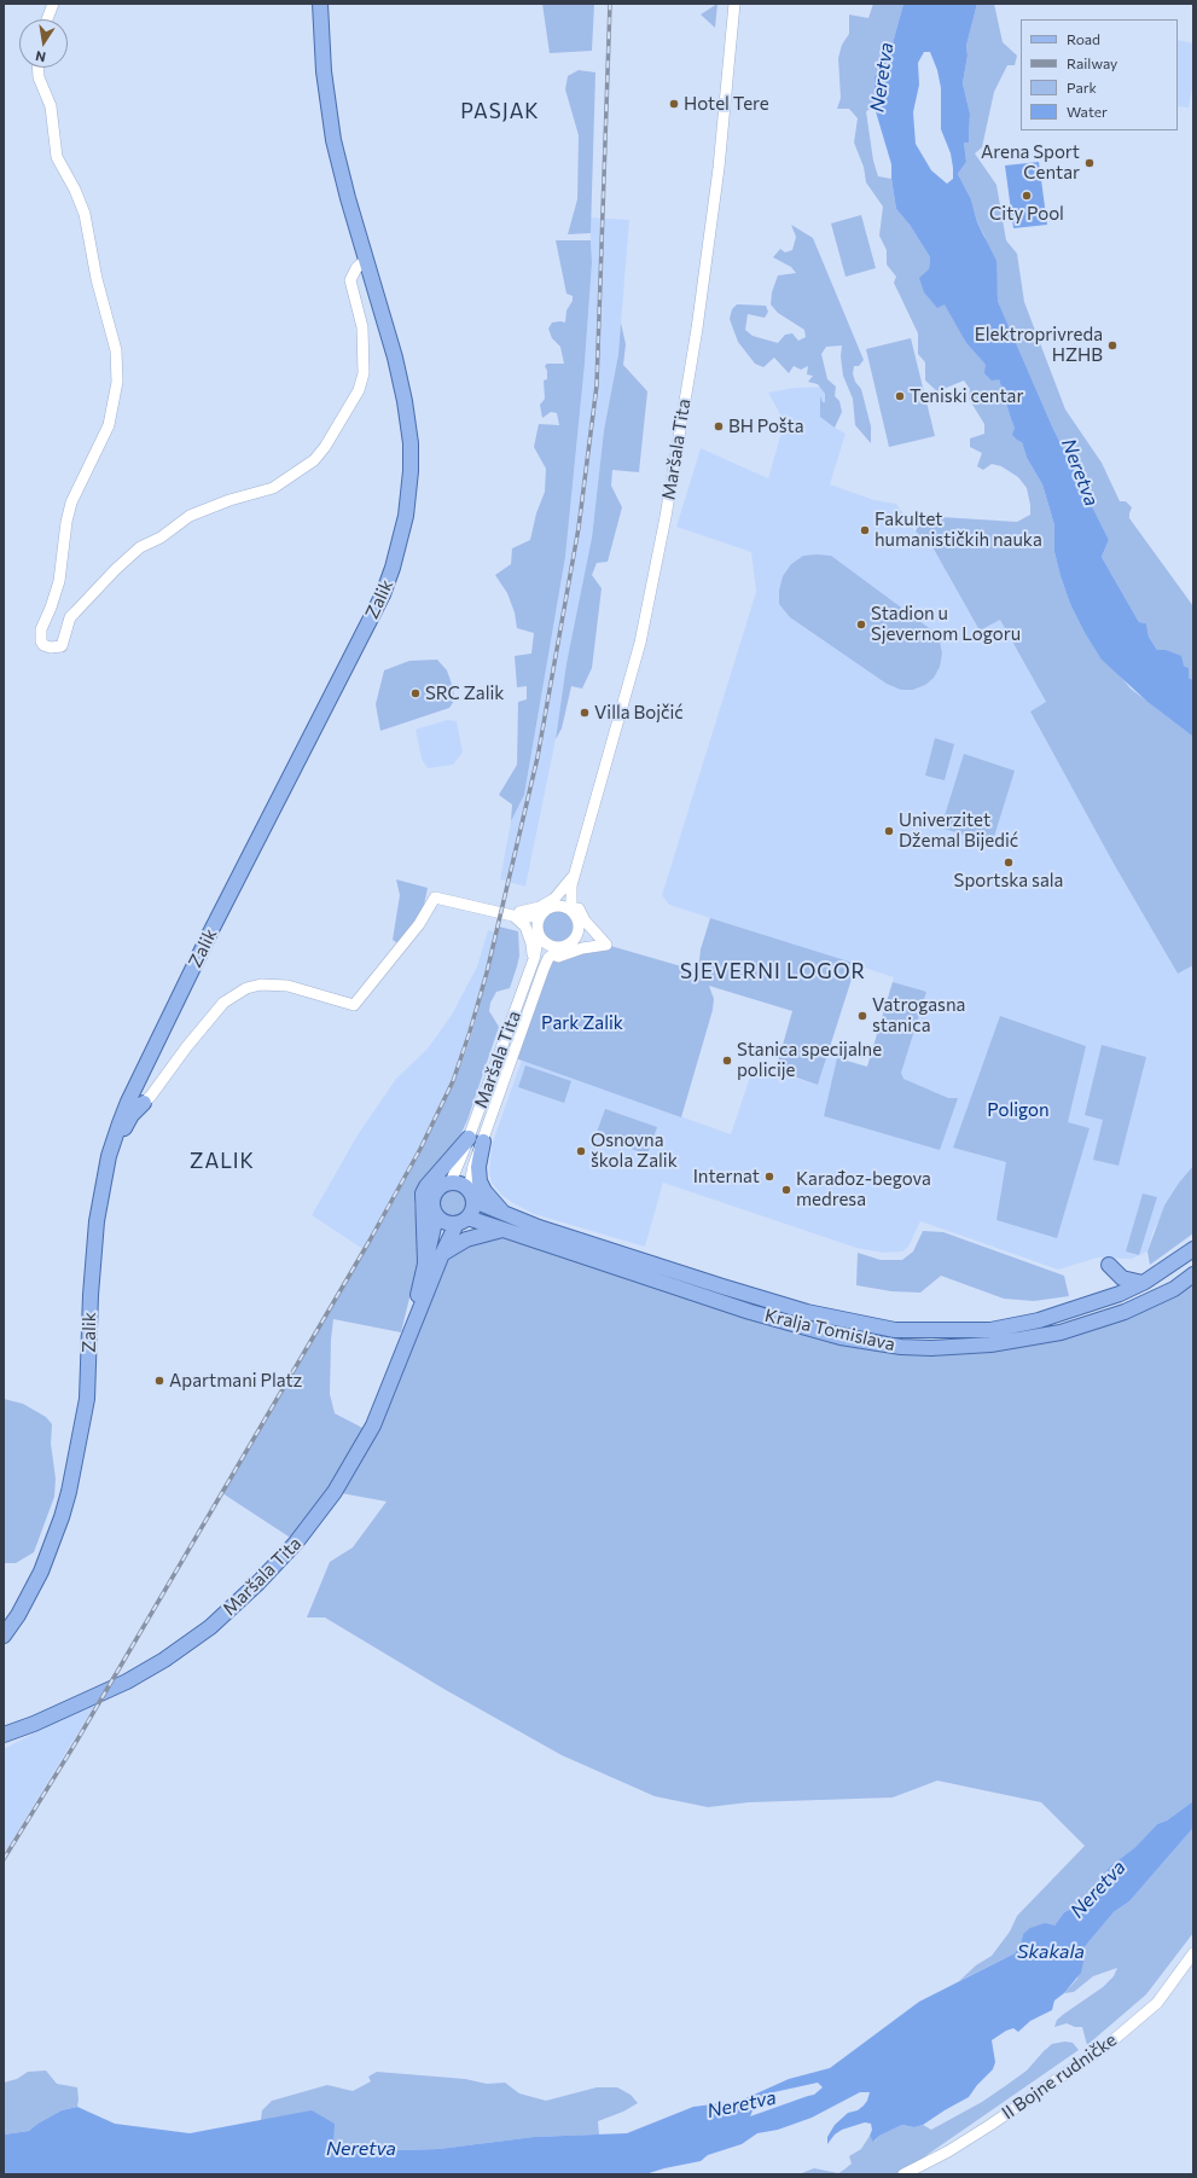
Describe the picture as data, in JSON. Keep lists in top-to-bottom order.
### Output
{
  "streets": {
    "main road": ["Maršala Tita", "Zalik", "Kralja Tomislava"],
    "street": ["II Bojne rudničke"]
  },
  "crossings": [
    ["Maršala Tita", "Kralja Tomislava"]
  ],
  "districts": ["PASJAK", "SJEVERNI LOGOR", "ZALIK"],
  "water": ["Neretva", "Skakala"],
  "parks": ["Park Zalik", "Poligon"],
  "places": [
    "Hotel Tere",
    "Arena Sport Centar",
    "City Pool",
    "Elektroprivreda HZHB",
    "Teniski centar",
    "BH Pošta",
    "Fakultet humanističkih nauka",
    "Stadion u Sjevernom Logoru",
    "SRC Zalik",
    "Villa Bojčić",
    "Univerzitet Džemal Bijedić",
    "Sportska sala",
    "Vatrogasna stanica",
    "Stanica specijalne policije",
    "Osnovna škola Zalik",
    "Internat",
    "Karađoz-begova medresa",
    "Apartmani Platz"
  ],
  "legend": [
    "Road",
    "Railway",
    "Park",
    "Water"
  ],
  "north": "bottom"
}
